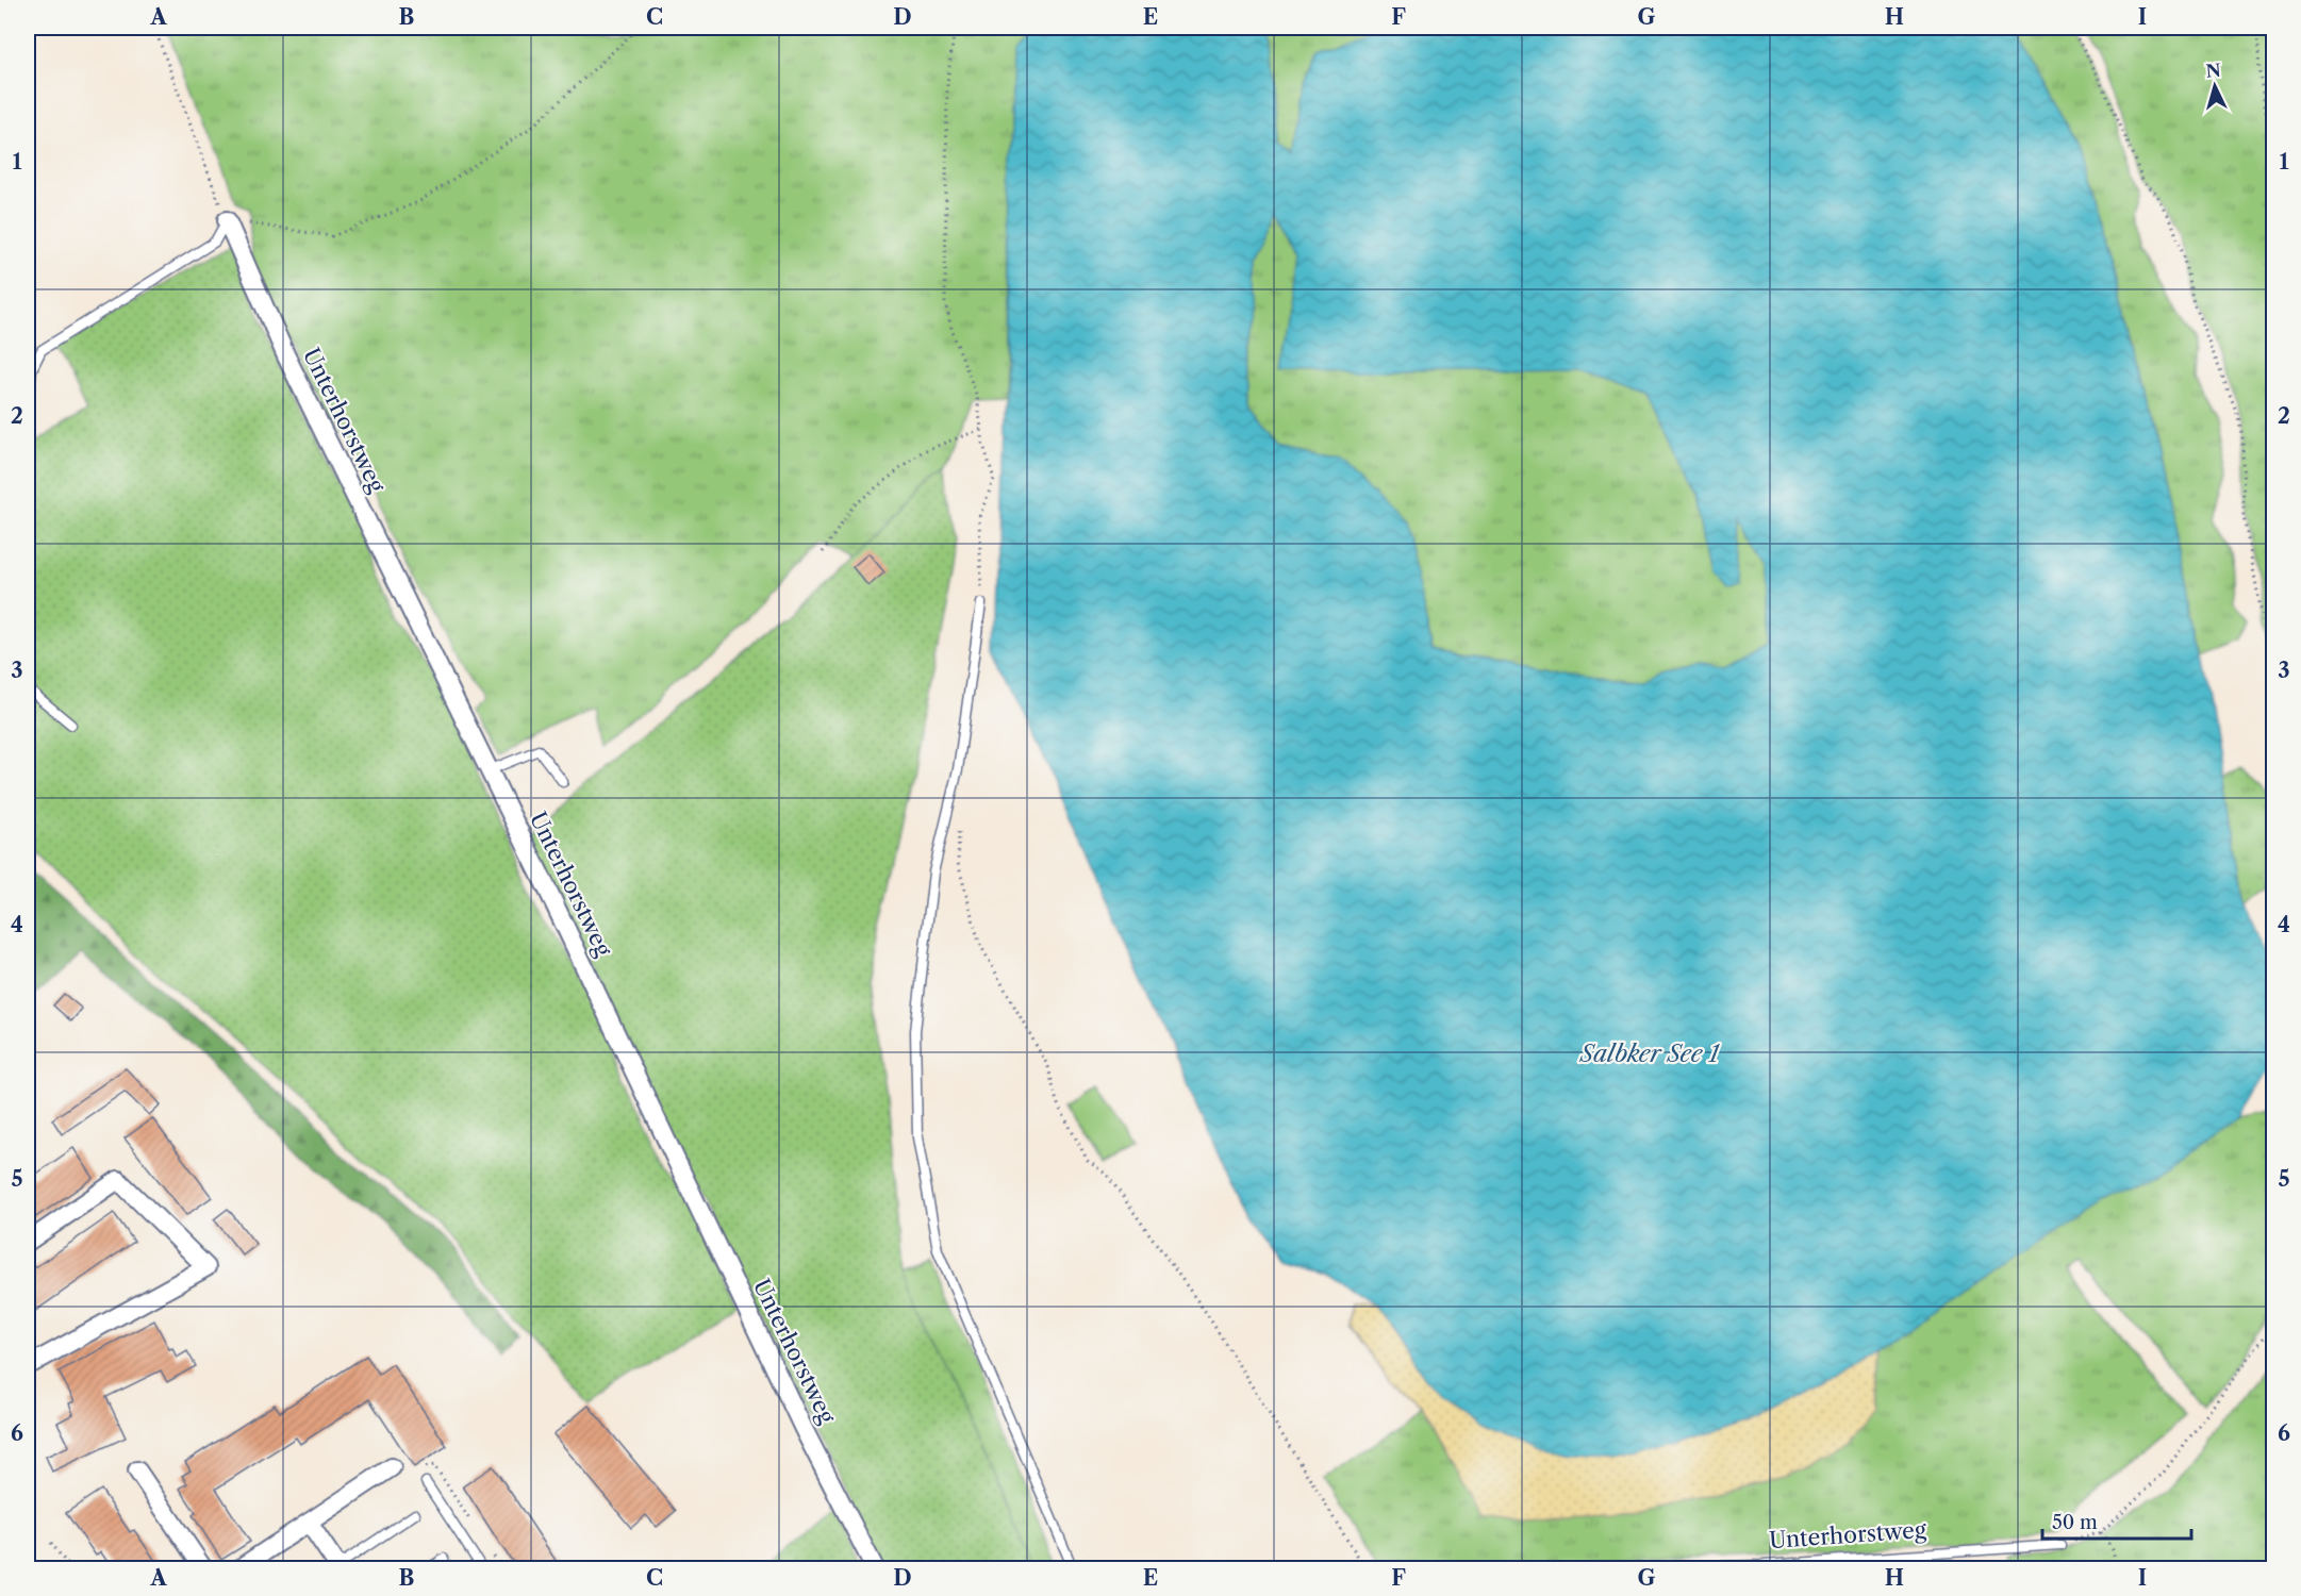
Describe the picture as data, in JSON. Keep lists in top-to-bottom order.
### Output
{
  "streets": {
    "street": ["Unterhorstweg"]
  },
  "water": ["Salbker See 1"],
  "scale_bar": "50 m",
  "north": "top",
  "grid": {
    "columns": [
      "A",
      "B",
      "C",
      "D",
      "E",
      "F",
      "G",
      "H",
      "I"
    ],
    "rows": [
      "1",
      "2",
      "3",
      "4",
      "5",
      "6"
    ]
  }
}
